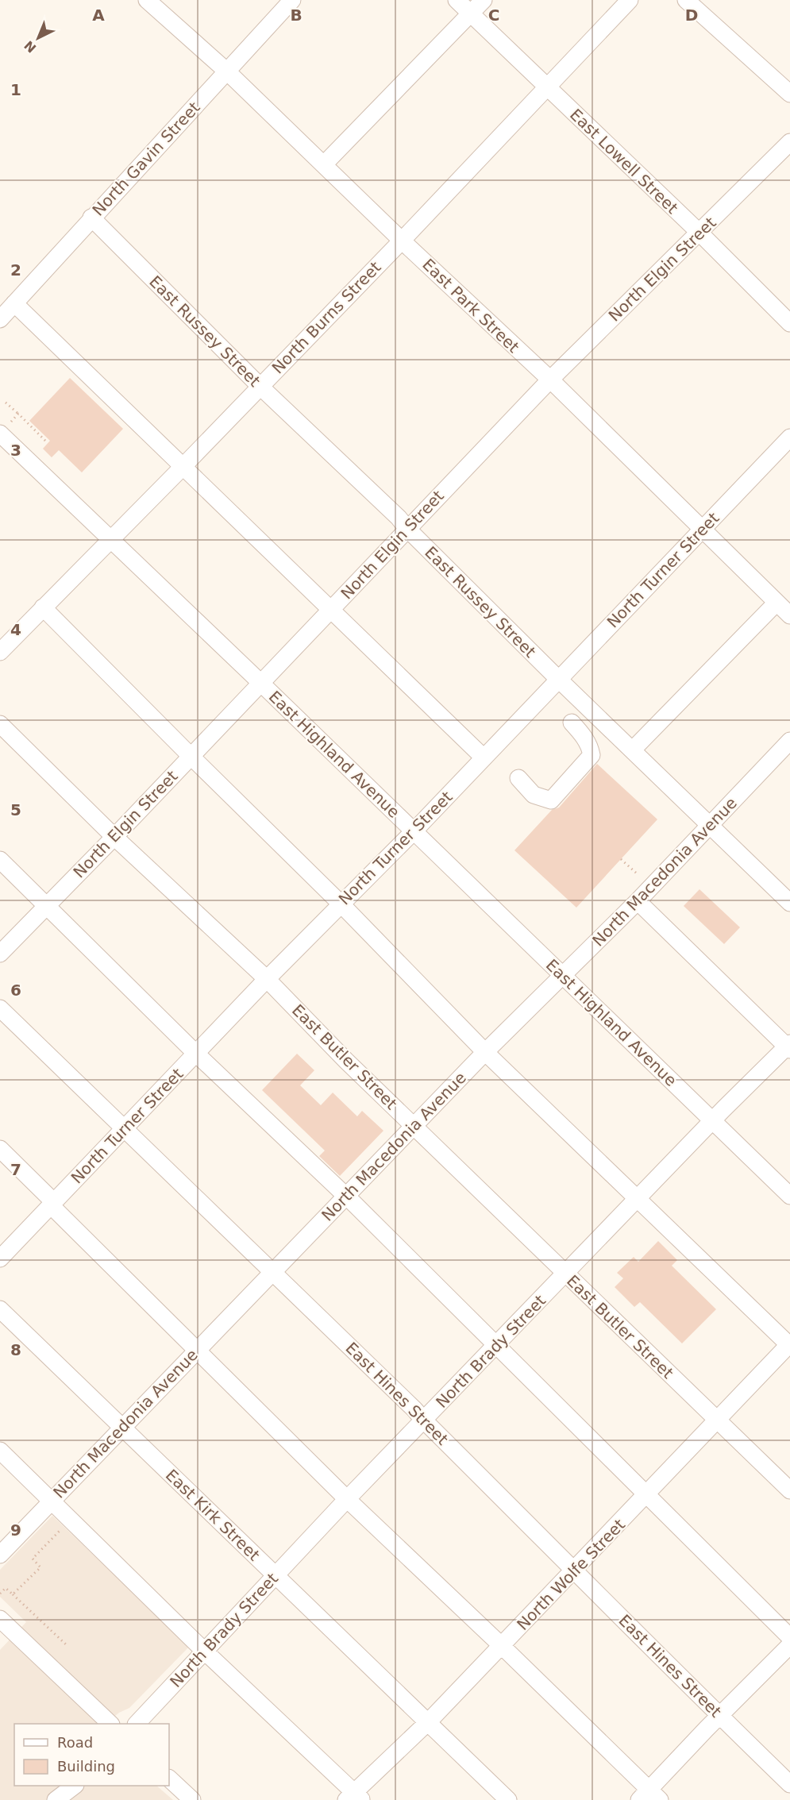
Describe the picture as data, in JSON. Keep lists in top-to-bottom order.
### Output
{
  "streets": {
    "street": [
      "North Gavin Street",
      "East Lowell Street",
      "North Elgin Street",
      "East Park Street",
      "North Burns Street",
      "East Russey Street",
      "North Turner Street",
      "East Highland Avenue",
      "North Macedonia Avenue",
      "East Butler Street",
      "North Brady Street",
      "East Hines Street",
      "East Kirk Street",
      "North Wolfe Street"
    ]
  },
  "crossings": [
    ["North Gavin Street", "East Park Street"],
    ["North Gavin Street", "East Russey Street"],
    ["East Lowell Street", "North Elgin Street"],
    ["East Lowell Street", "North Burns Street"],
    ["North Elgin Street", "East Park Street"],
    ["North Elgin Street", "East Russey Street"],
    ["North Elgin Street", "East Highland Avenue"],
    ["North Elgin Street", "East Butler Street"],
    ["East Park Street", "North Burns Street"],
    ["East Park Street", "North Turner Street"],
    ["North Burns Street", "East Russey Street"],
    ["North Burns Street", "East Highland Avenue"],
    ["East Russey Street", "North Turner Street"],
    ["East Russey Street", "North Macedonia Avenue"],
    ["North Turner Street", "East Highland Avenue"],
    ["North Turner Street", "East Butler Street"],
    ["North Turner Street", "East Hines Street"],
    ["East Highland Avenue", "North Macedonia Avenue"],
    ["East Highland Avenue", "North Brady Street"],
    ["North Macedonia Avenue", "East Butler Street"],
    ["North Macedonia Avenue", "East Hines Street"],
    ["North Macedonia Avenue", "East Kirk Street"],
    ["East Butler Street", "North Brady Street"],
    ["East Butler Street", "North Wolfe Street"],
    ["North Brady Street", "East Hines Street"],
    ["North Brady Street", "East Kirk Street"],
    ["East Hines Street", "North Wolfe Street"],
    ["East Kirk Street", "North Wolfe Street"]
  ],
  "legend": ["Road", "Building"],
  "north": "bottom left",
  "grid": {
    "columns": [
      "A",
      "B",
      "C",
      "D"
    ],
    "rows": [
      "1",
      "2",
      "3",
      "4",
      "5",
      "6",
      "7",
      "8",
      "9"
    ]
  }
}
